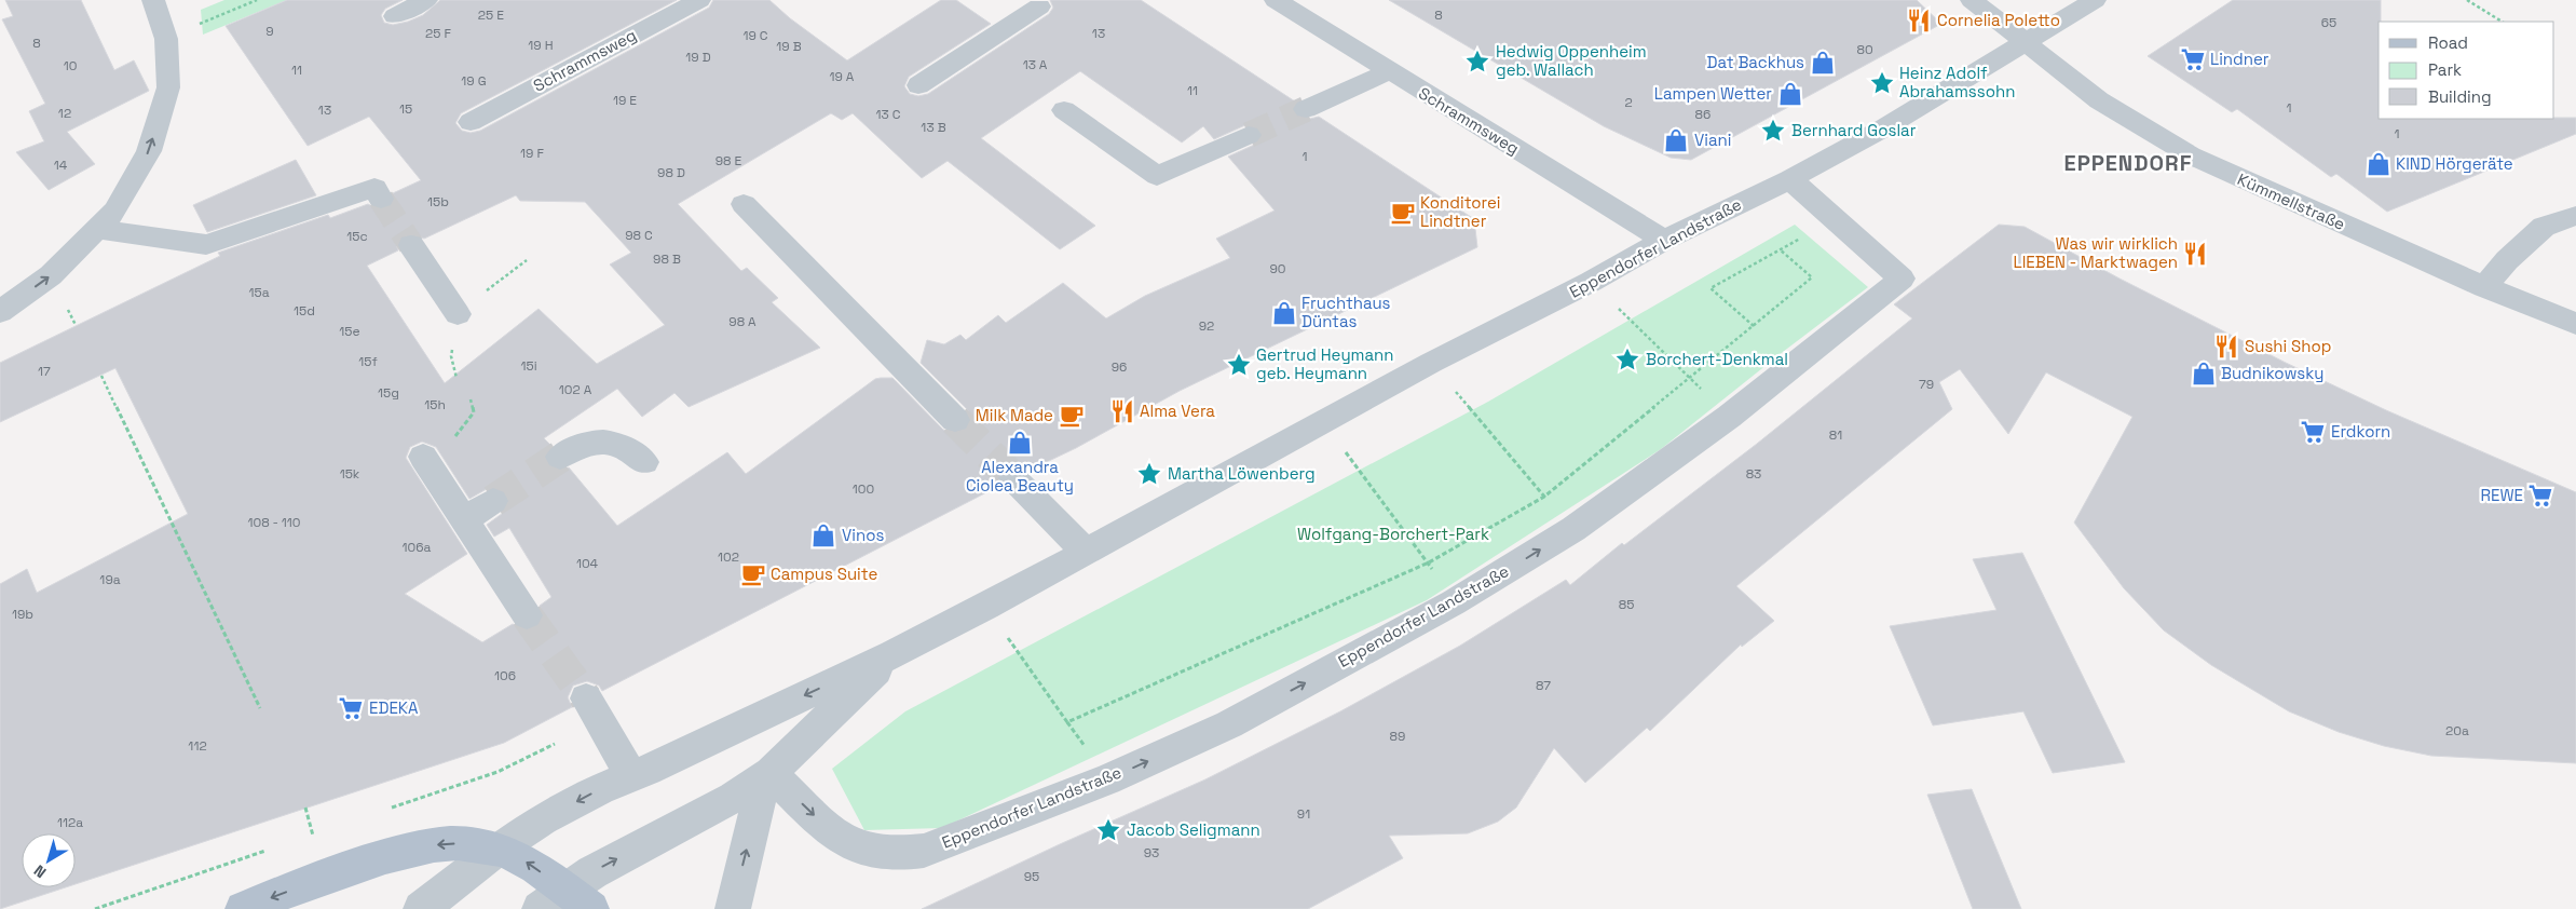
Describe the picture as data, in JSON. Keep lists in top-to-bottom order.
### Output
{
  "streets": {
    "street": ["Schrammsweg", "Kümmellstraße", "Eppendorfer Landstraße"]
  },
  "crossings": [
    ["Schrammsweg", "Eppendorfer Landstraße"],
    ["Kümmellstraße", "Eppendorfer Landstraße"]
  ],
  "districts": ["EPPENDORF"],
  "parks": ["Wolfgang-Borchert-Park"],
  "places": {
    "restaurant": [
      "Cornelia Poletto",
      "Was wir wirklich LIEBEN - Marktwagen",
      "Sushi Shop",
      "Alma Vera"
    ],
    "supermarket": [
      "Lindner",
      "Erdkorn",
      "REWE",
      "EDEKA"
    ],
    "place": [
      "Hedwig Oppenheim geb. Wallach",
      "Heinz Adolf Abrahamssohn",
      "Bernhard Goslar",
      "Borchert-Denkmal",
      "Gertrud Heymann geb. Heymann",
      "Martha Löwenberg",
      "Jacob Seligmann"
    ],
    "shop": [
      "Dat Backhus",
      "Lampen Wetter",
      "Viani",
      "KIND Hörgeräte",
      "Fruchthaus Düntas",
      "Budnikowsky",
      "Alexandra Ciolea Beauty",
      "Vinos"
    ],
    "cafe": ["Konditorei Lindtner", "Milk Made", "Campus Suite"]
  },
  "house_numbers": [
    "25 E",
    "8",
    "65",
    "9",
    "25 F",
    "13",
    "19 C",
    "8",
    "19 H",
    "19 B",
    "80",
    "19 D",
    "13 A",
    "10",
    "11",
    "19 A",
    "19 G",
    "11",
    "19 E",
    "2",
    "1",
    "15",
    "13",
    "12",
    "13 C",
    "86",
    "13 B",
    "1",
    "19 F",
    "1",
    "98 E",
    "14",
    "98 D",
    "15b",
    "98 C",
    "15c",
    "98 B",
    "90",
    "15a",
    "15d",
    "98 A",
    "92",
    "15e",
    "15f",
    "15i",
    "96",
    "17",
    "79",
    "102 A",
    "15g",
    "15h",
    "81",
    "15k",
    "83",
    "100",
    "108 - 110",
    "106a",
    "102",
    "104",
    "19a",
    "85",
    "19b",
    "106",
    "87",
    "20a",
    "89",
    "112",
    "91",
    "112a",
    "93",
    "95"
  ],
  "legend": ["Road", "Park", "Building"],
  "north": "bottom left"
}
